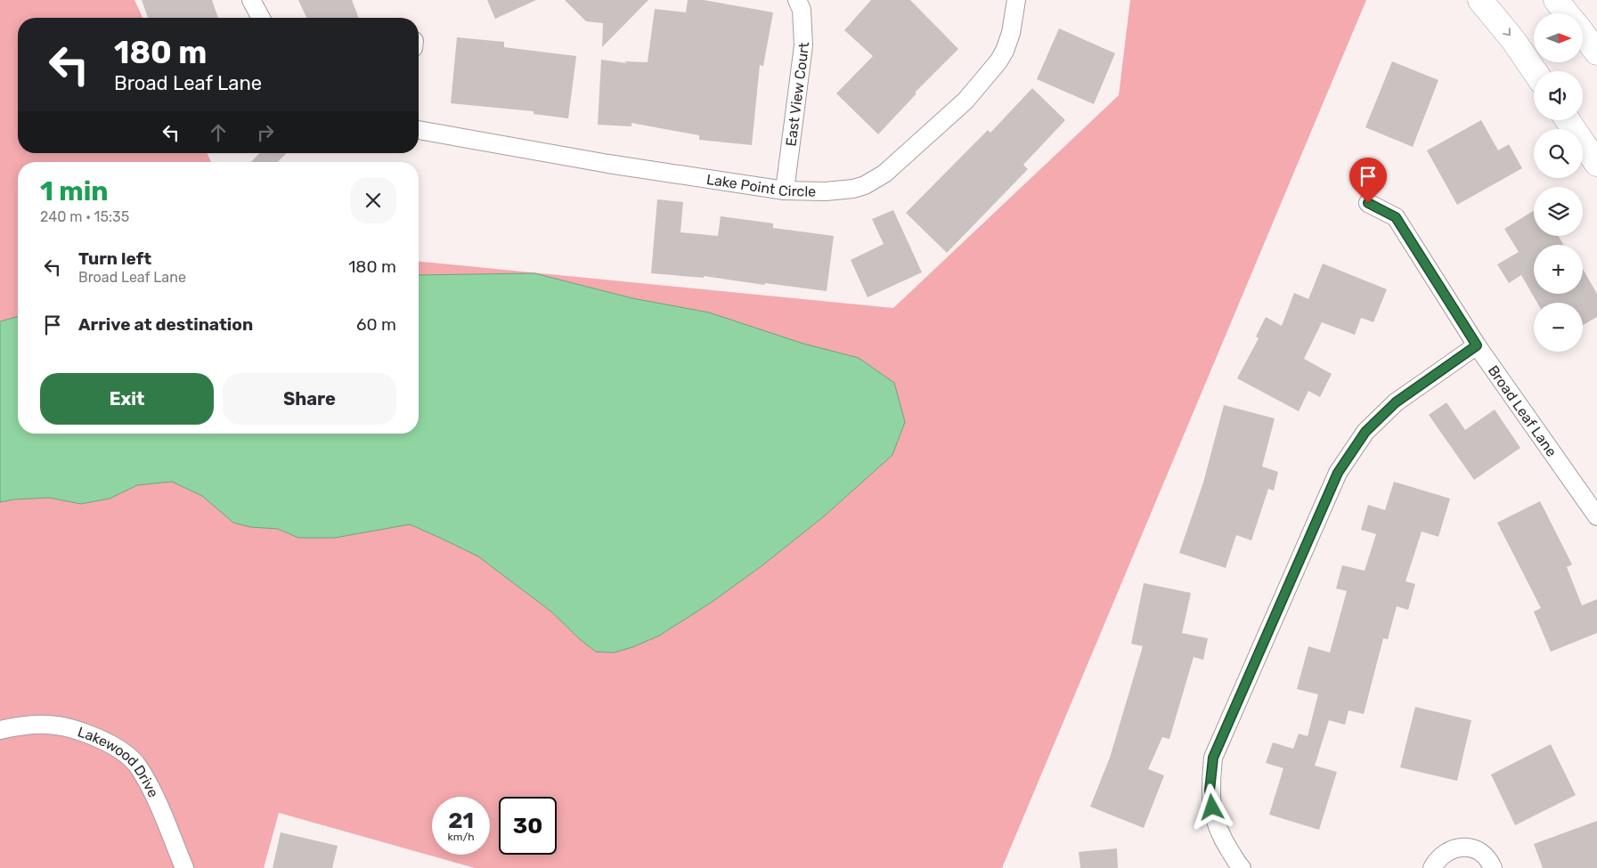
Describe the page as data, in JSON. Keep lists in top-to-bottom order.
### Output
{
  "streets": {
    "street": [
      "East View Court",
      "Lake Point Circle",
      "Broad Leaf Lane",
      "Lakewood Drive"
    ]
  },
  "crossings": [
    ["East View Court", "Lake Point Circle"]
  ],
  "north": "right",
  "page": {
    "map_buttons": ["+", "−"],
    "turn": ["180 m", "Broad Leaf Lane"],
    "heading": ["1 min", "240 m · 15:35"],
    "list": [
      {
        "name": "Turn left",
        "note": "Broad Leaf Lane",
        "value": "180 m"
      },
      {
        "name": "Arrive at destination",
        "value": "60 m"
      }
    ],
    "buttons": ["Exit", "Share"],
    "speed": "21 km/h",
    "limit": "30"
  }
}
